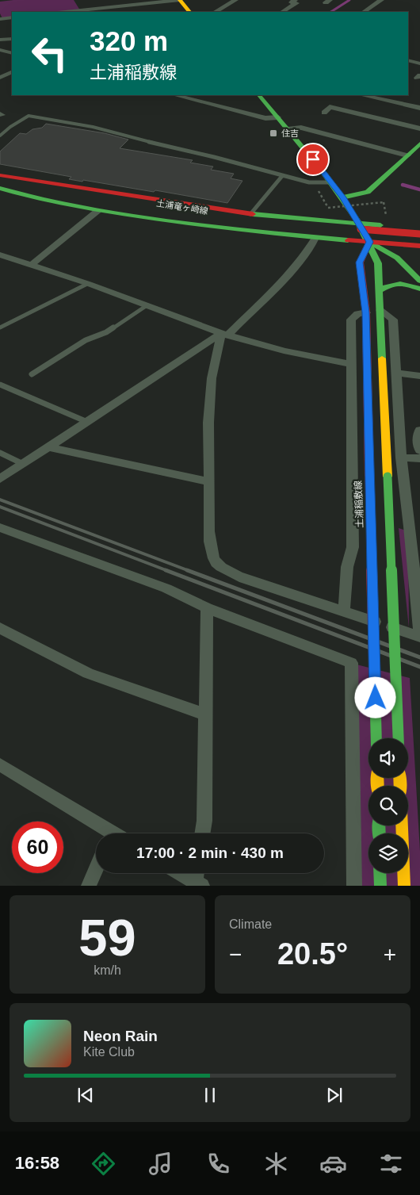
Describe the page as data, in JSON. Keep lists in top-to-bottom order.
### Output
{
  "streets": {
    "main road": ["土浦竜ヶ崎線", "土浦稲敷線"]
  },
  "crossings": [
    ["土浦竜ヶ崎線", "土浦稲敷線"]
  ],
  "places": {
    "transit": ["住吉"]
  },
  "page": {
    "turn": ["320 m", "土浦稲敷線"],
    "limit": "60",
    "trip": "17:00 · 2 min · 430 m",
    "tile": [
      ["59", "km/h"],
      "Climate"
    ],
    "heat": ["−", "20.5°", "+"],
    "song": ["Neon Rain", "Kite Club"],
    "tabs": "16:58"
  }
}
